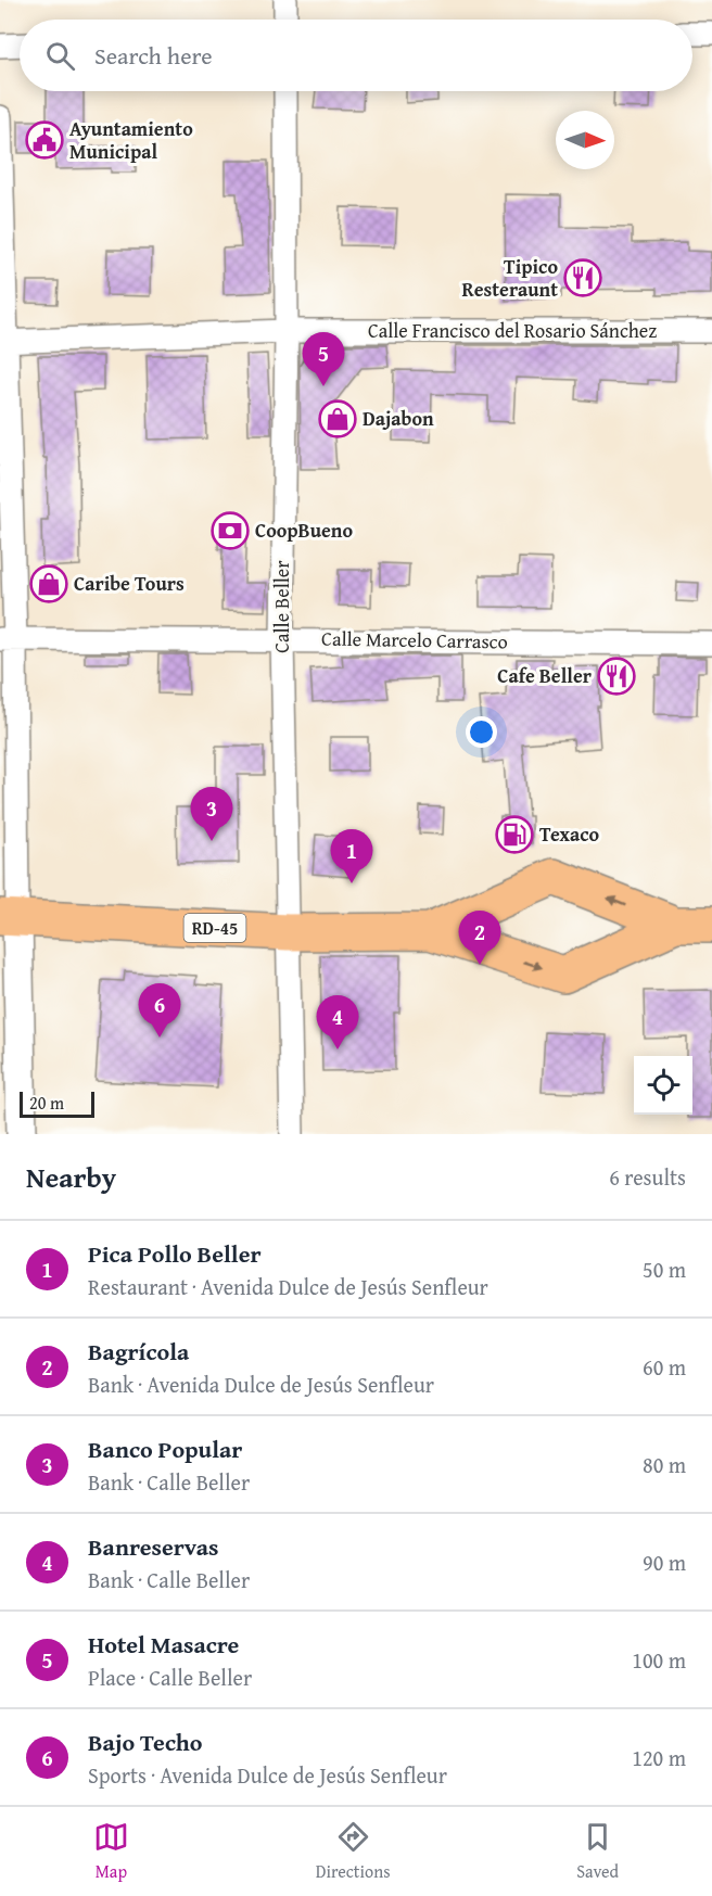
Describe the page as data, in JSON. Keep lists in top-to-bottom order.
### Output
{
  "streets": {
    "main road": ["RD-45"],
    "street": ["Calle Francisco del Rosario Sánchez", "Calle Beller", "Calle Marcelo Carrasco"]
  },
  "crossings": [
    ["Calle Francisco del Rosario Sánchez", "Calle Beller"],
    ["Calle Beller", "Calle Marcelo Carrasco"],
    ["Calle Beller", "RD-45"]
  ],
  "places": {
    "public building": ["Ayuntamiento Municipal"],
    "restaurant": ["Tipico Resteraunt", "Cafe Beller"],
    "shop": ["Dajabon", "Caribe Tours"],
    "bank": ["CoopBueno"],
    "fuel station": ["Texaco"]
  },
  "scale_bar": "20 m",
  "north": "right",
  "page": {
    "search": "Search here",
    "pins": [
      "5",
      "3",
      "1",
      "2",
      "6",
      "4"
    ],
    "scale": "20 m",
    "heading": ["Nearby", "6 results"],
    "list": [
      {
        "mark": "1",
        "name": "Pica Pollo Beller",
        "note": "Restaurant · Avenida Dulce de Jesús Senfleur",
        "value": "50 m"
      },
      {
        "mark": "2",
        "name": "Bagrícola",
        "note": "Bank · Avenida Dulce de Jesús Senfleur",
        "value": "60 m"
      },
      {
        "mark": "3",
        "name": "Banco Popular",
        "note": "Bank · Calle Beller",
        "value": "80 m"
      },
      {
        "mark": "4",
        "name": "Banreservas",
        "note": "Bank · Calle Beller",
        "value": "90 m"
      },
      {
        "mark": "5",
        "name": "Hotel Masacre",
        "note": "Place · Calle Beller",
        "value": "100 m"
      },
      {
        "mark": "6",
        "name": "Bajo Techo",
        "note": "Sports · Avenida Dulce de Jesús Senfleur",
        "value": "120 m"
      }
    ],
    "nav": ["Map", "Directions", "Saved"]
  }
}
